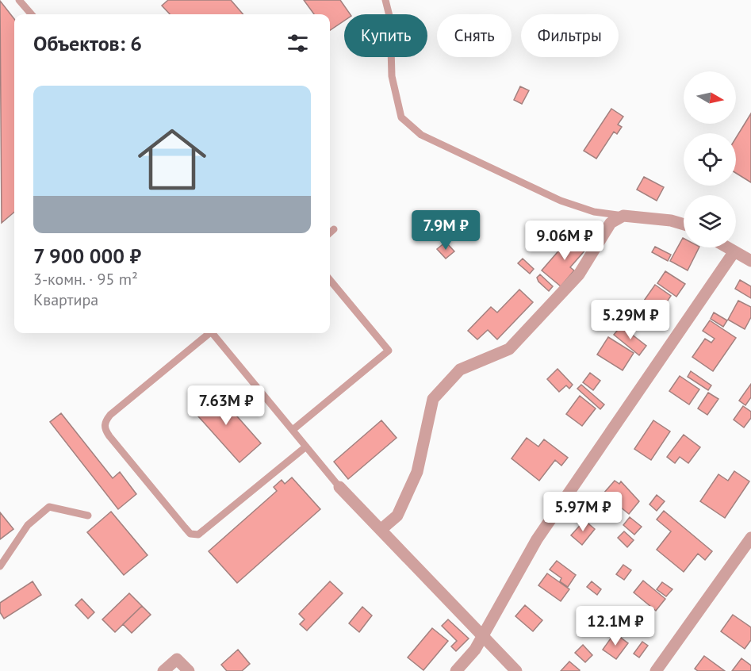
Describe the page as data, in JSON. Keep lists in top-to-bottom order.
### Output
{
  "north": "right",
  "page": {
    "chip": ["Купить", "Снять", "Фильтры"],
    "heading": "Объектов: 6",
    "list": [
      {
        "name": "7 900 000 ₽",
        "note": "3-комн. · 95 m² · Квартира"
      }
    ],
    "price": [
      "7.9M ₽",
      "9.06M ₽",
      "5.29M ₽",
      "7.63M ₽",
      "5.97M ₽",
      "12.1M ₽"
    ]
  }
}
